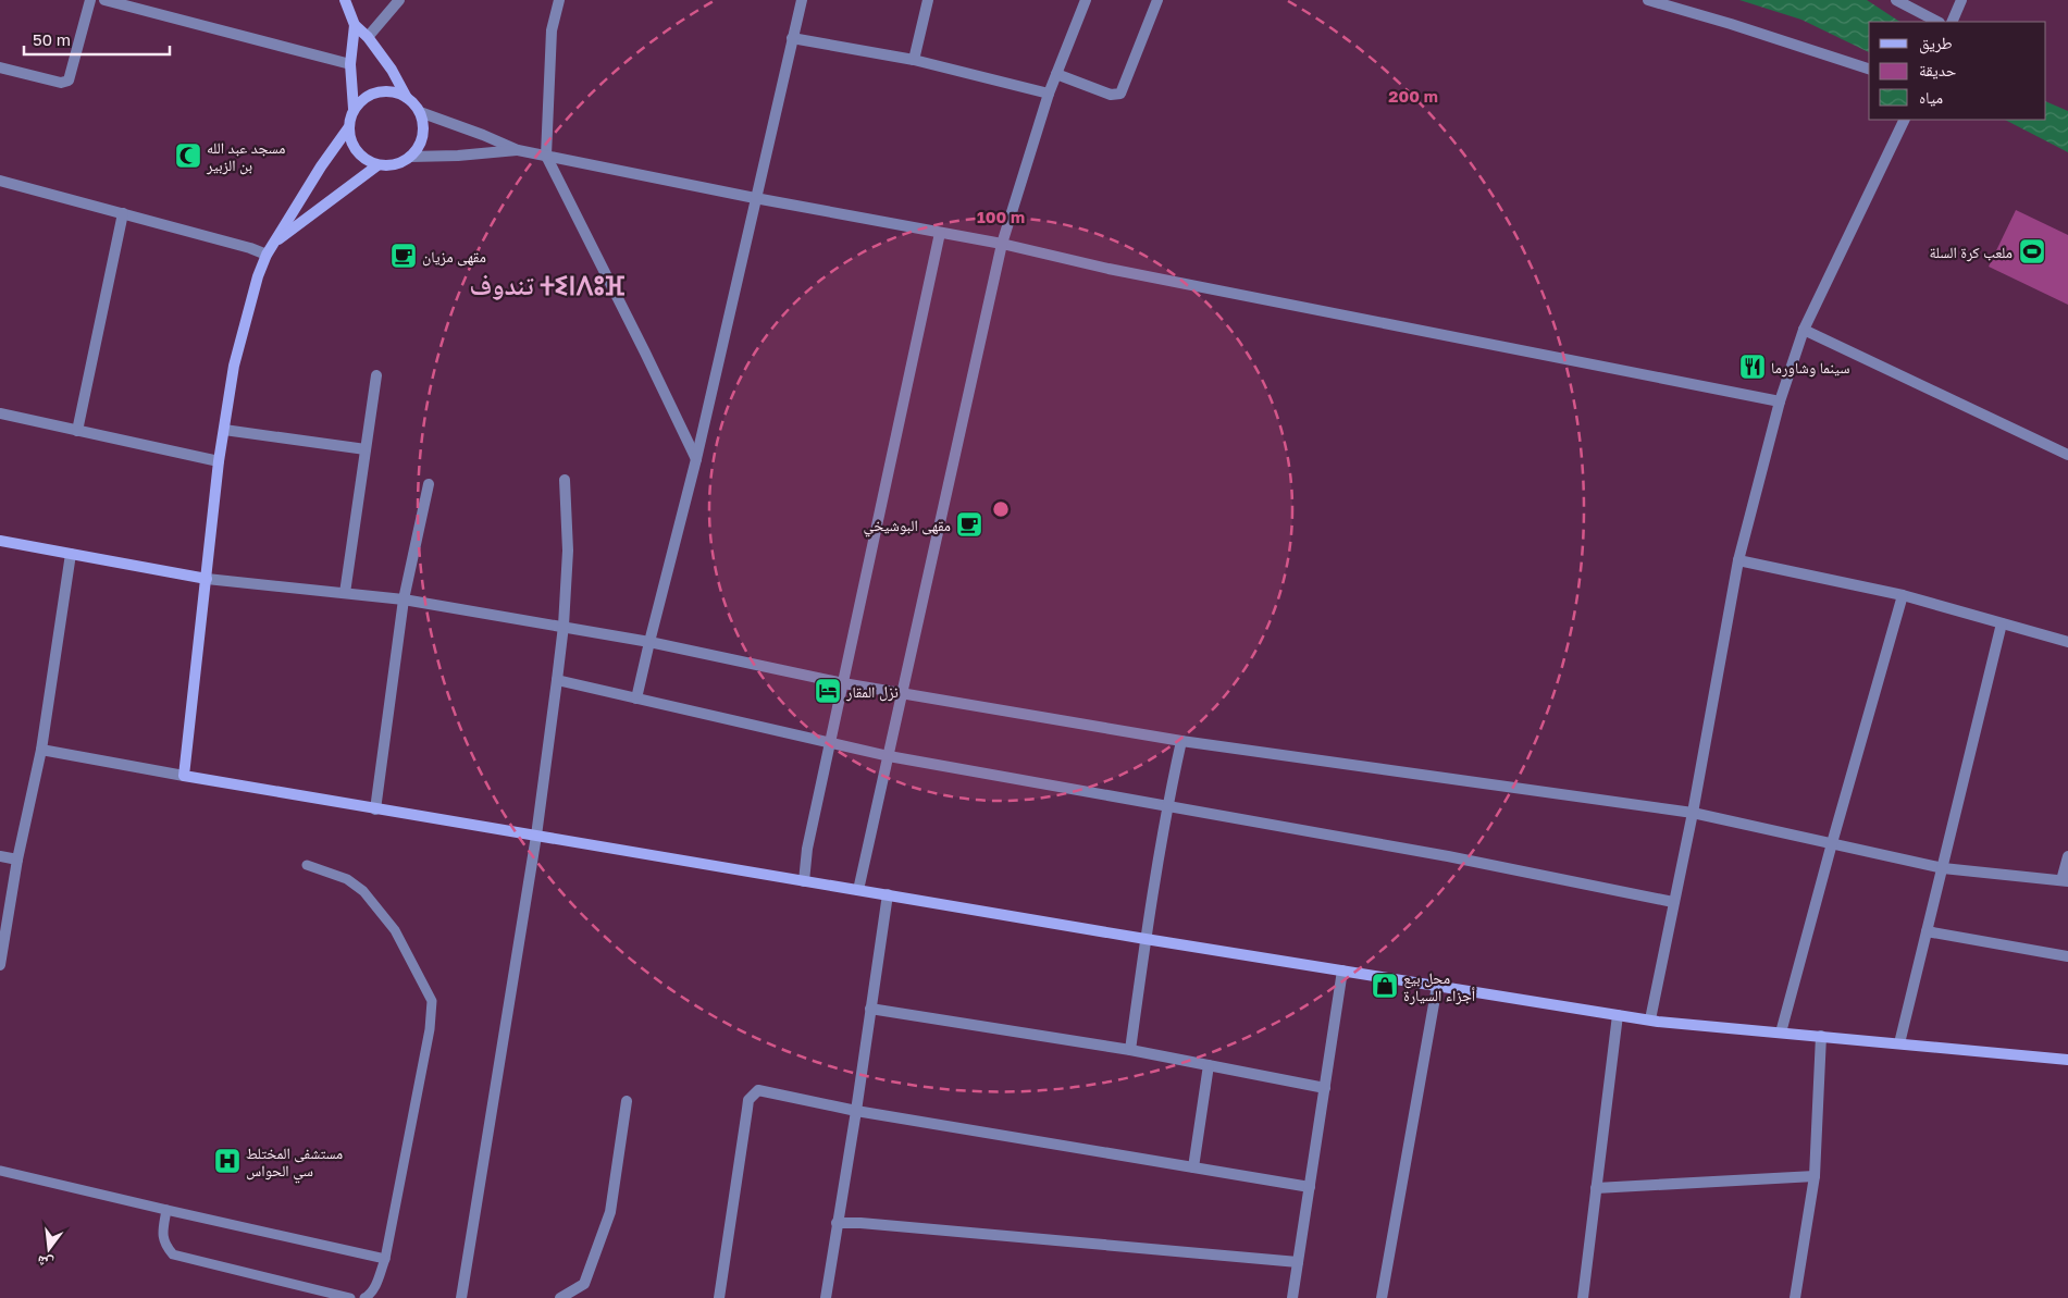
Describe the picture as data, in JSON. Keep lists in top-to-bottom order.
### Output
{
  "districts": ["تندوف ⵜⵉⵏⴷⵓⴼ"],
  "places": {
    "mosque": ["مسجد عبد الله بن الزبير"],
    "sports": ["ملعب كرة السلة"],
    "cafe": ["مقهى مزيان", "مقهى البوشيخي"],
    "restaurant": ["سينما وشاورما"],
    "hotel": ["نزل المقار"],
    "shop": ["محل بيع أجزاء السيارة"],
    "hospital": ["مستشفى المختلط سي الحواس"]
  },
  "legend": ["طريق", "حديقة", "مياه"],
  "scale_bar": "50 m",
  "north": "bottom",
  "rings": ["200 m", "100 m"]
}
